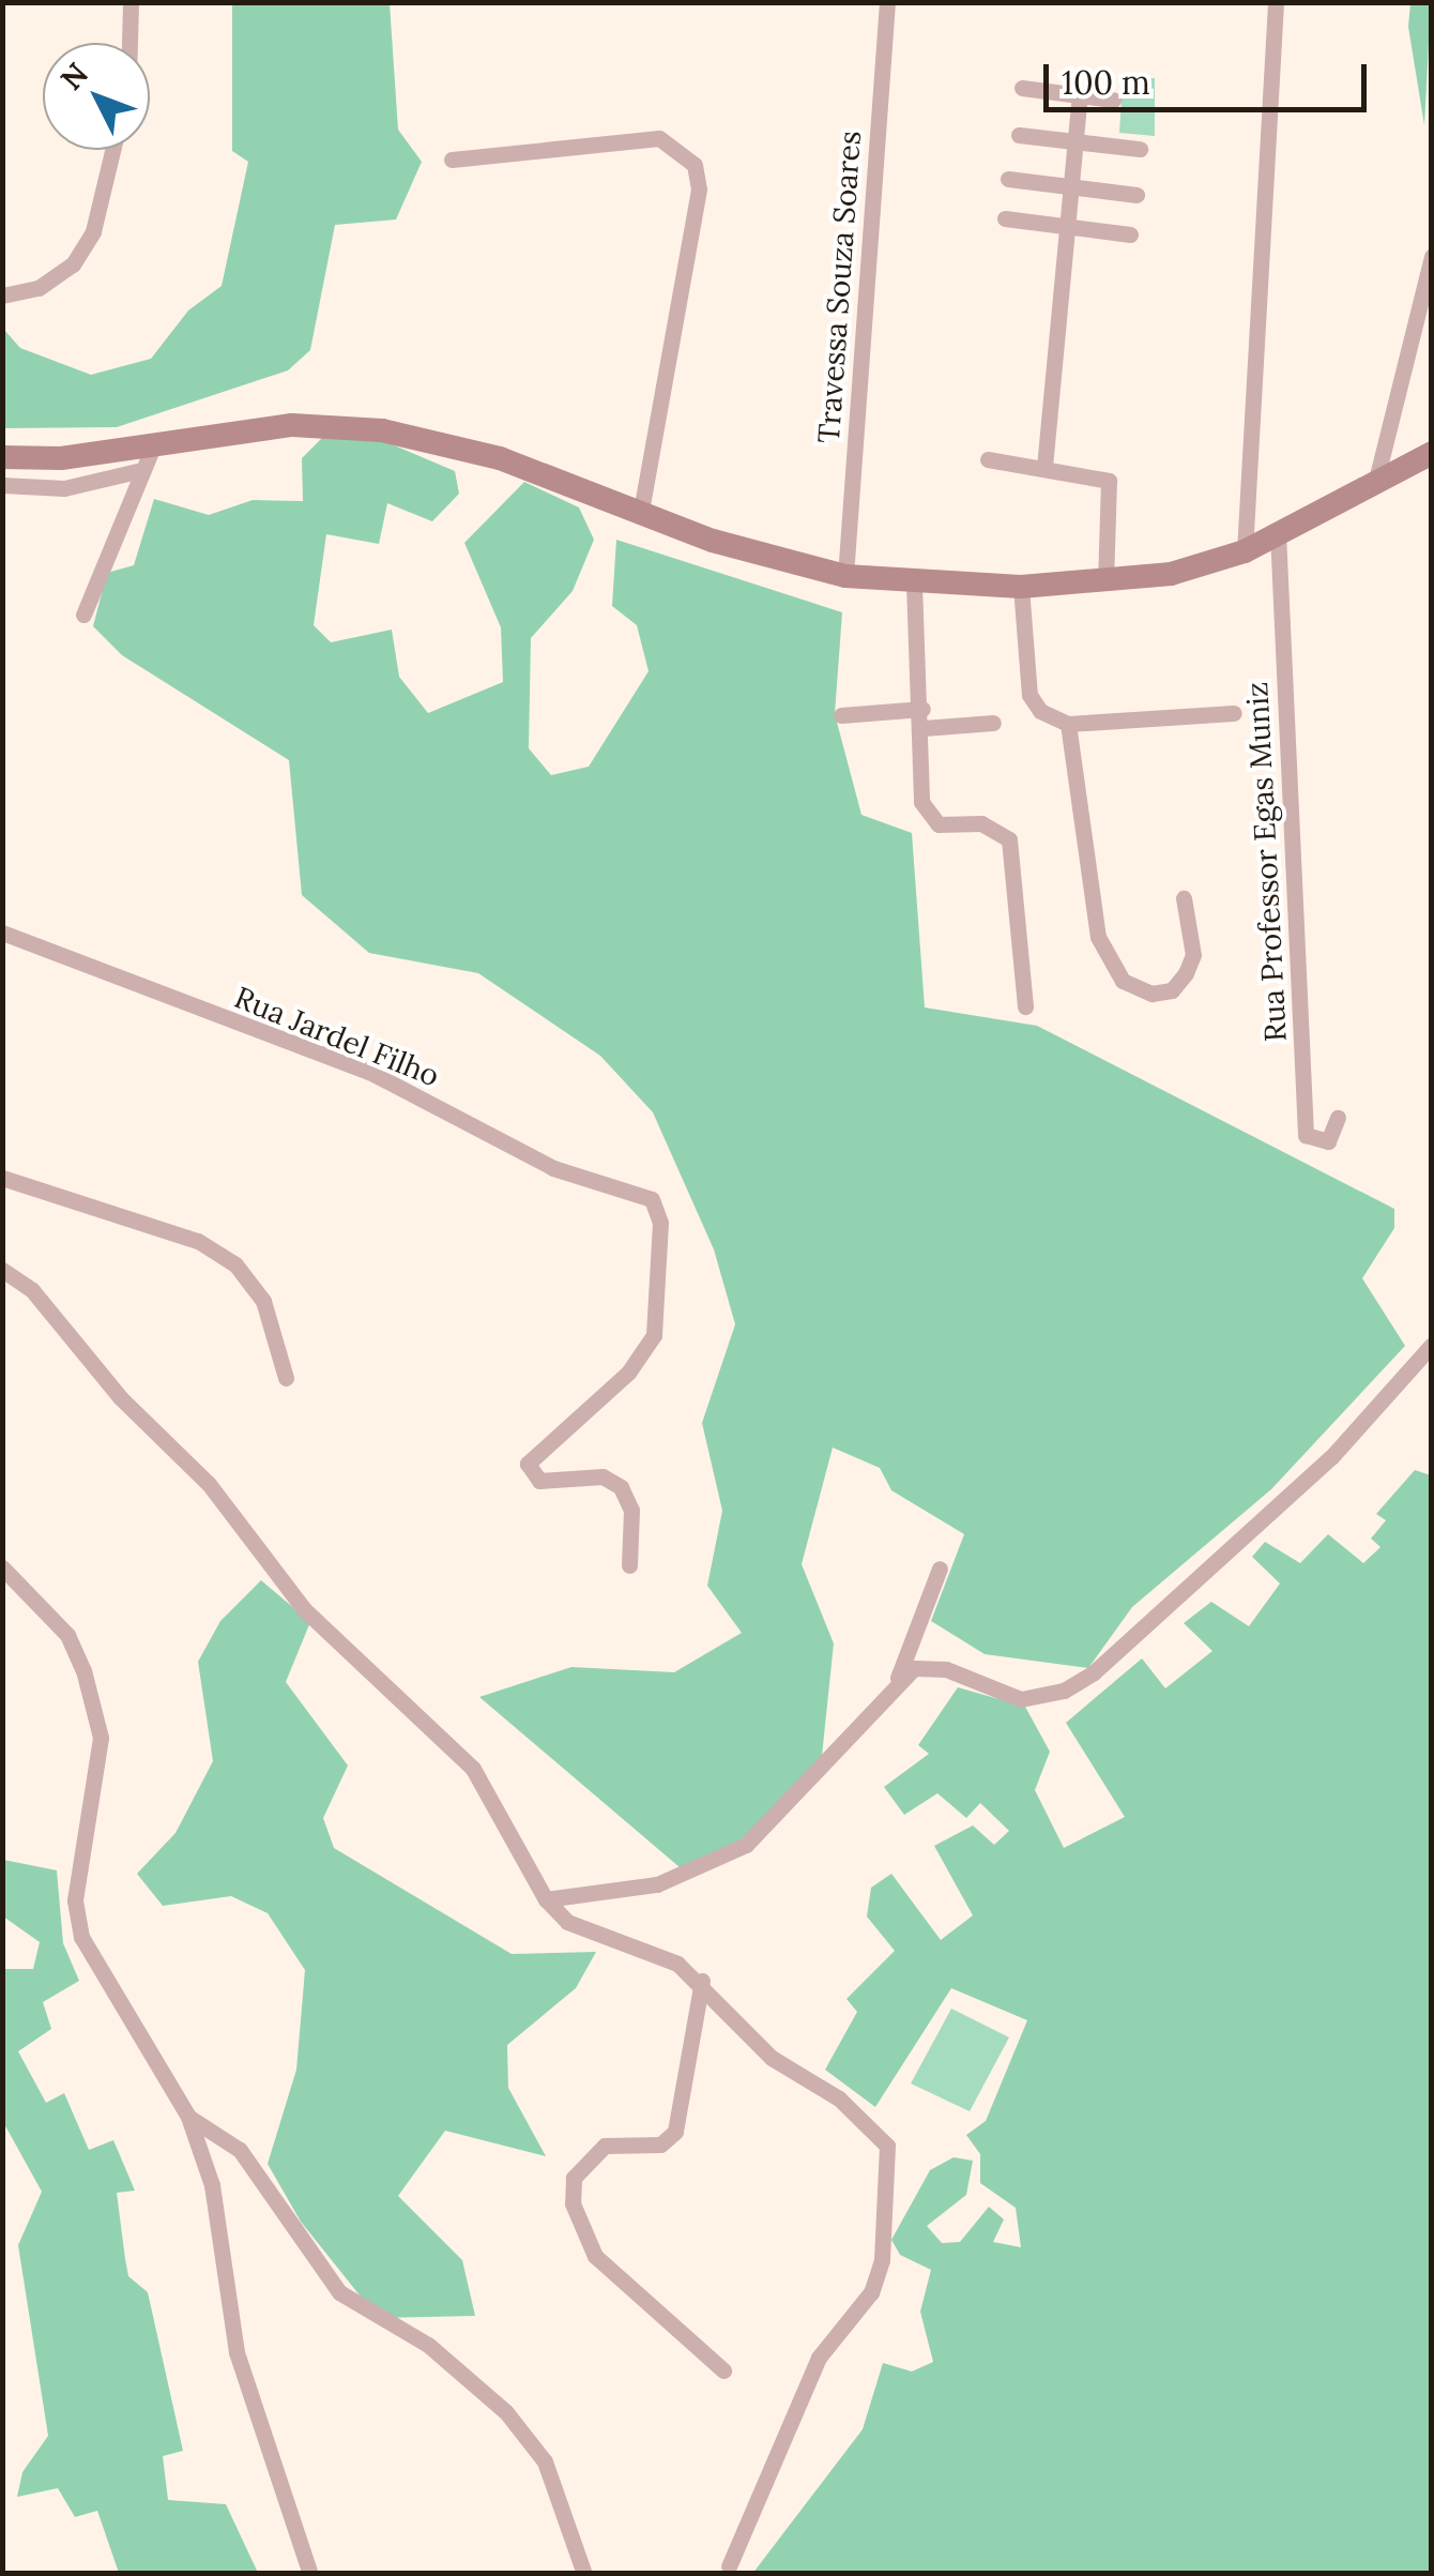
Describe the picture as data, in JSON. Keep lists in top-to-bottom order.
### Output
{
  "streets": {
    "street": ["Travessa Souza Soares", "Rua Professor Egas Muniz", "Rua Jardel Filho"]
  },
  "scale_bar": "100 m",
  "north": "top left"
}
